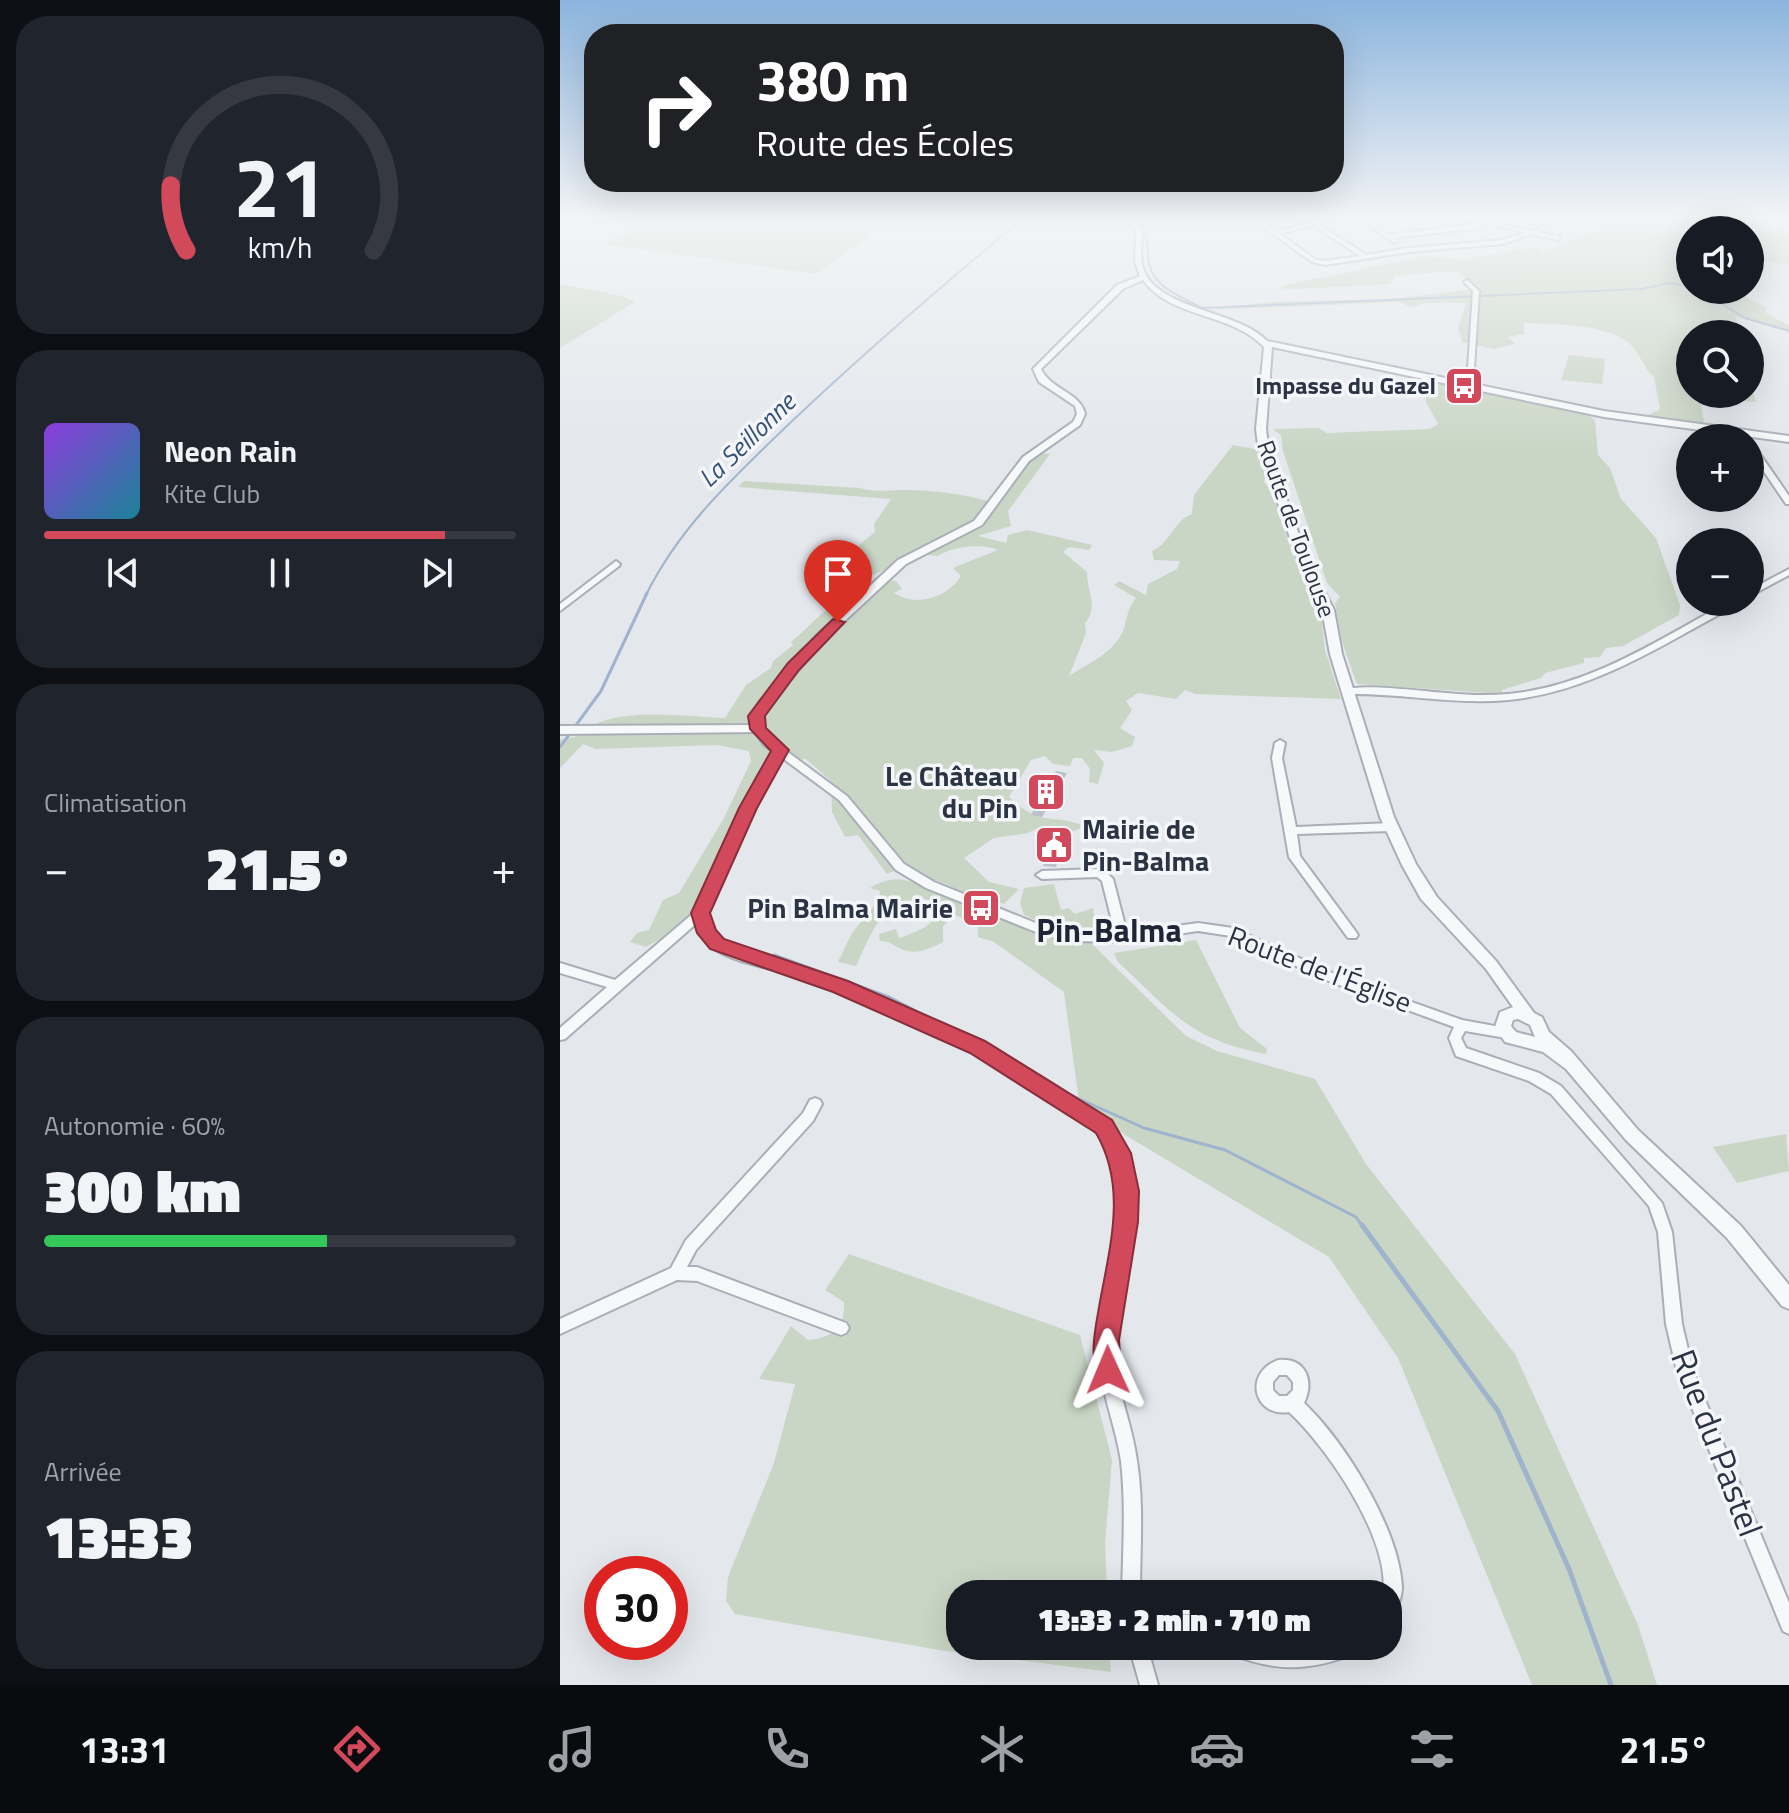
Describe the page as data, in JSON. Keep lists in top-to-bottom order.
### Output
{
  "streets": {
    "street": ["Route de Toulouse", "Route de l'Église", "Rue du Pastel"]
  },
  "crossings": [
    ["Route de Toulouse", "Route de l'Église"],
    ["Route de l'Église", "Rue du Pastel"]
  ],
  "districts": ["Pin-Balma"],
  "water": ["La Seillonne"],
  "places": {
    "bus stop": ["Impasse du Gazel", "Pin Balma Mairie"],
    "building": ["Le Château du Pin"],
    "public building": ["Mairie de Pin-Balma"]
  },
  "page": {
    "turn": ["380 m", "Route des Écoles"],
    "map_buttons": ["+", "−"],
    "song": ["Neon Rain", "Kite Club"],
    "tile": [
      "Climatisation",
      ["Autonomie · 60%", "300 km"],
      ["Arrivée", "13:33"]
    ],
    "heat": ["−", "21.5°", "+"],
    "limit": "30",
    "trip": "13:33 · 2 min · 710 m",
    "tabs": ["13:31", "21.5°"],
    "gauge": ["21", "km/h"]
  }
}
